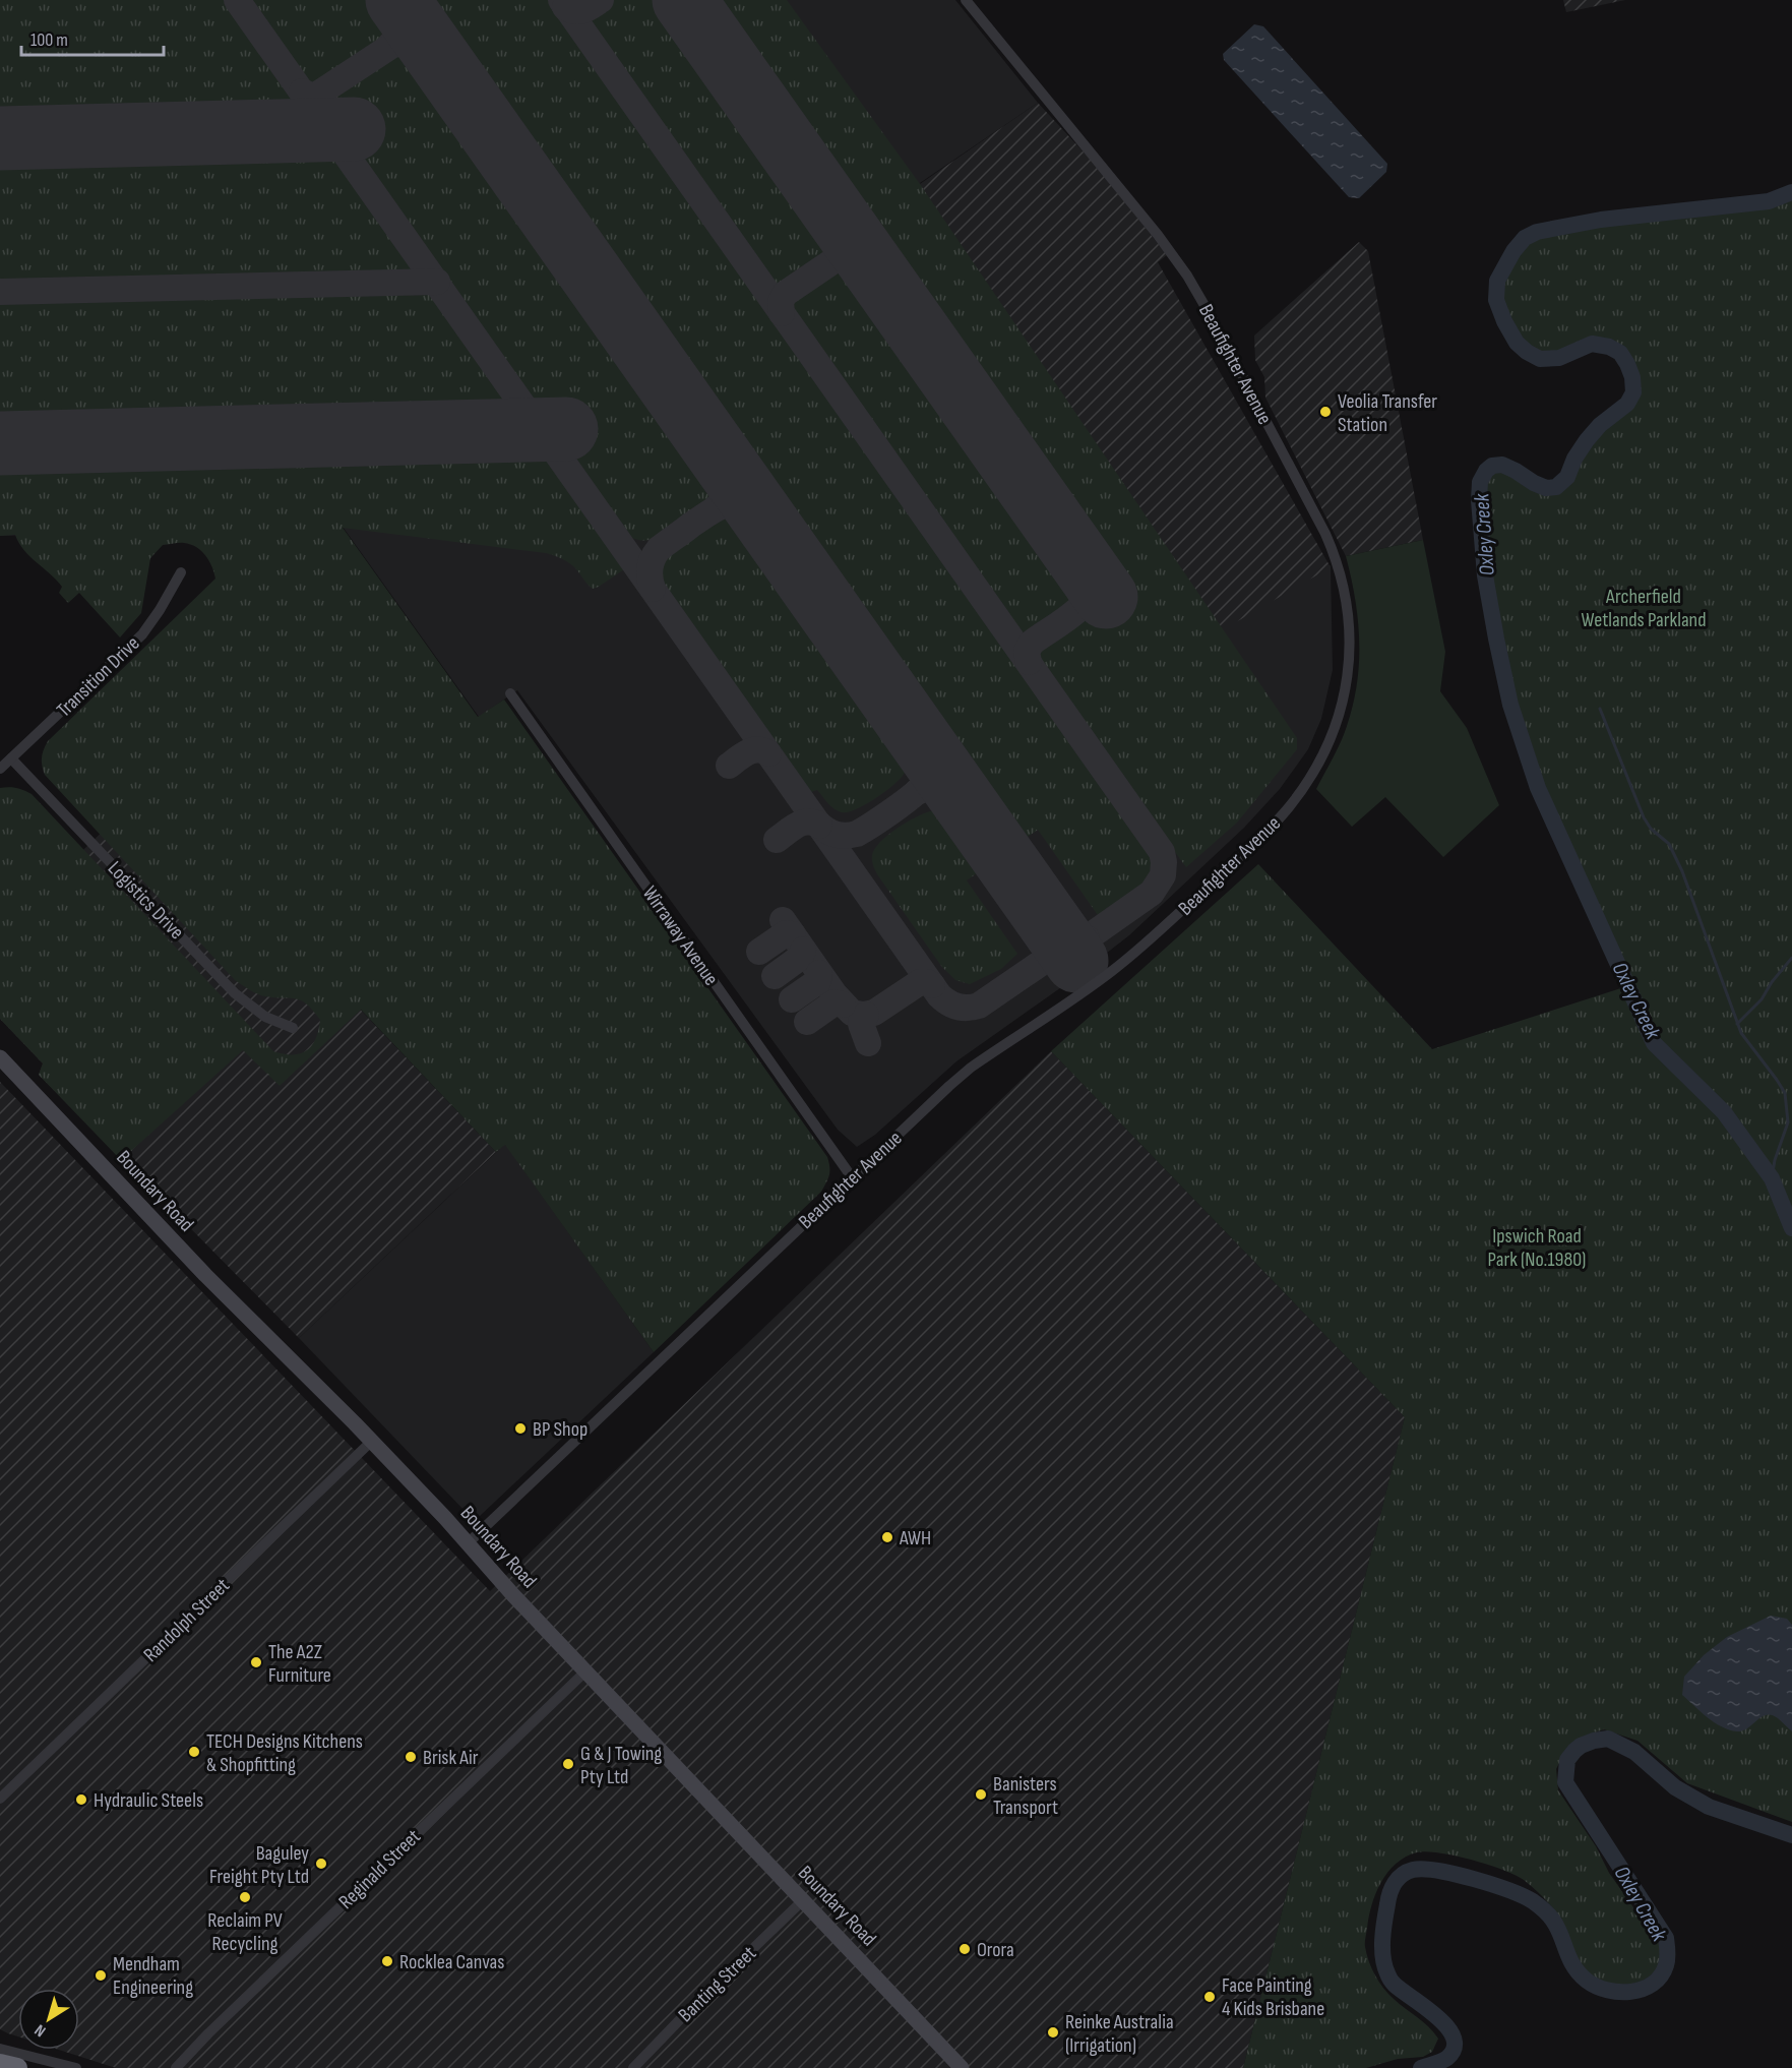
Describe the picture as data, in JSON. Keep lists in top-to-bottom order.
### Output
{
  "streets": {
    "main road": ["Boundary Road"],
    "street": [
      "Beaufighter Avenue",
      "Transition Drive",
      "Logistics Drive",
      "Wirraway Avenue",
      "Randolph Street",
      "Reginald Street",
      "Banting Street"
    ]
  },
  "crossings": [
    ["Beaufighter Avenue", "Wirraway Avenue"],
    ["Beaufighter Avenue", "Boundary Road"],
    ["Transition Drive", "Logistics Drive"],
    ["Boundary Road", "Randolph Street"],
    ["Boundary Road", "Reginald Street"],
    ["Boundary Road", "Banting Street"]
  ],
  "water": ["Oxley Creek"],
  "parks": ["Archerfield Wetlands Parkland", "Ipswich Road Park (No.1980)"],
  "places": [
    "Veolia Transfer Station",
    "BP Shop",
    "AWH",
    "The A2Z Furniture",
    "TECH Designs Kitchens & Shopfitting",
    "Brisk Air",
    "G & J Towing Pty Ltd",
    "Banisters Transport",
    "Hydraulic Steels",
    "Baguley Freight Pty Ltd",
    "Reclaim PV Recycling",
    "Orora",
    "Rocklea Canvas",
    "Mendham Engineering",
    "Face Painting 4 Kids Brisbane",
    "Reinke Australia (Irrigation)"
  ],
  "scale_bar": "100 m",
  "north": "bottom left"
}
